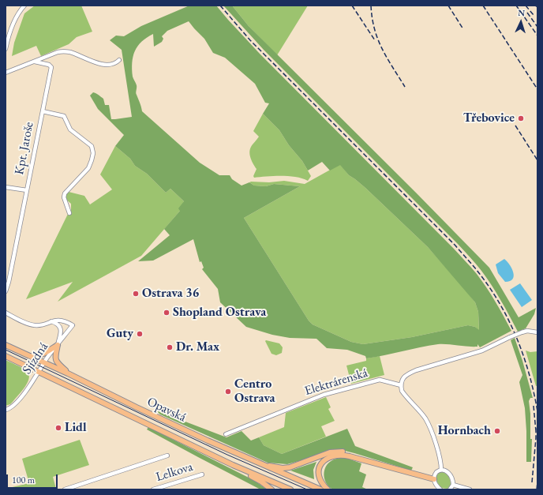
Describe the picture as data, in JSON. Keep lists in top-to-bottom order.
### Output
{
  "streets": {
    "main road": ["Opavská"],
    "street": [
      "Kpt. Jaroše",
      "Sjízdná",
      "Elektrárenská",
      "Lelkova"
    ]
  },
  "crossings": [
    ["Sjízdná", "Opavská"]
  ],
  "places": [
    "Třebovice",
    "Ostrava 36",
    "Shopland Ostrava",
    "Guty",
    "Dr. Max",
    "Centro Ostrava",
    "Lidl",
    "Hornbach"
  ],
  "scale_bar": "100 m",
  "north": "top"
}
